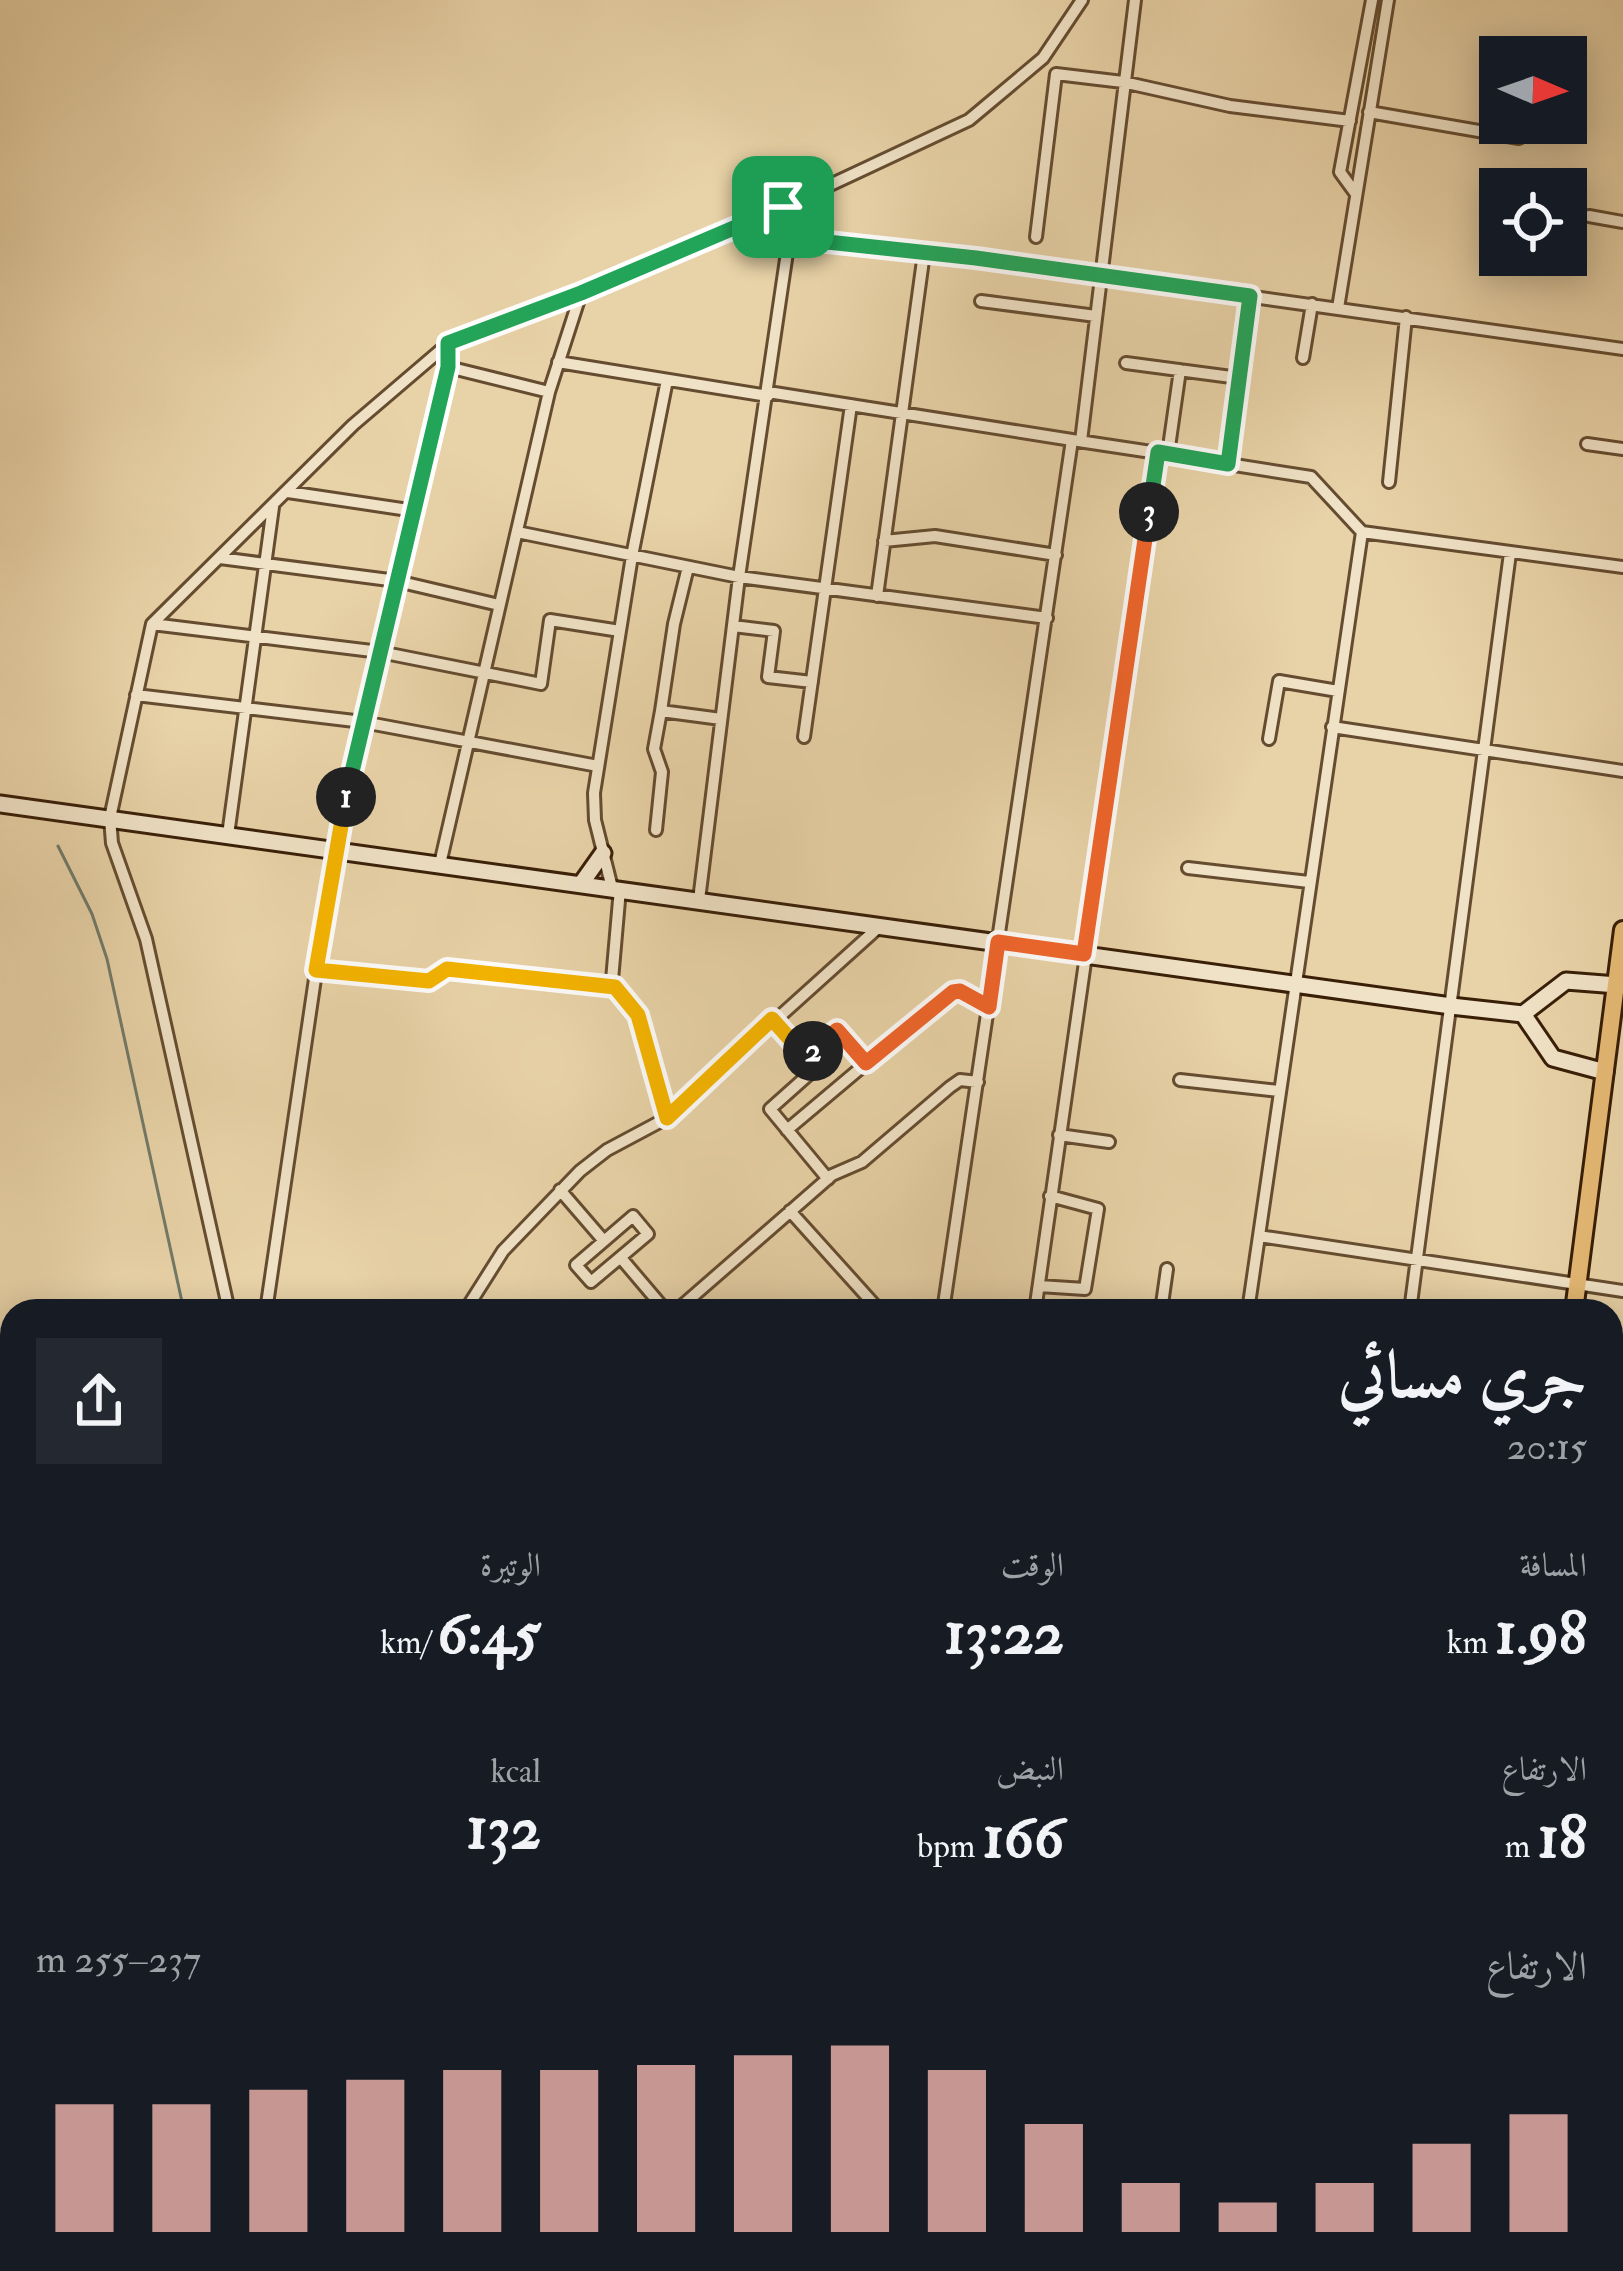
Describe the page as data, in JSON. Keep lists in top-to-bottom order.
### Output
{
  "north": "right",
  "page": {
    "pins": ["3", "1", "2"],
    "heading": ["جري مسائي", "20:15"],
    "stats": [
      ["المسافة", "1.98 km"],
      ["الوقت", "13:22"],
      ["الوتيرة", "6:45 /km"],
      ["الارتفاع", "18 m"],
      ["النبض", "166 bpm"],
      ["kcal", "132"]
    ],
    "chart": ["الارتفاع", "237–255 m"]
  }
}
